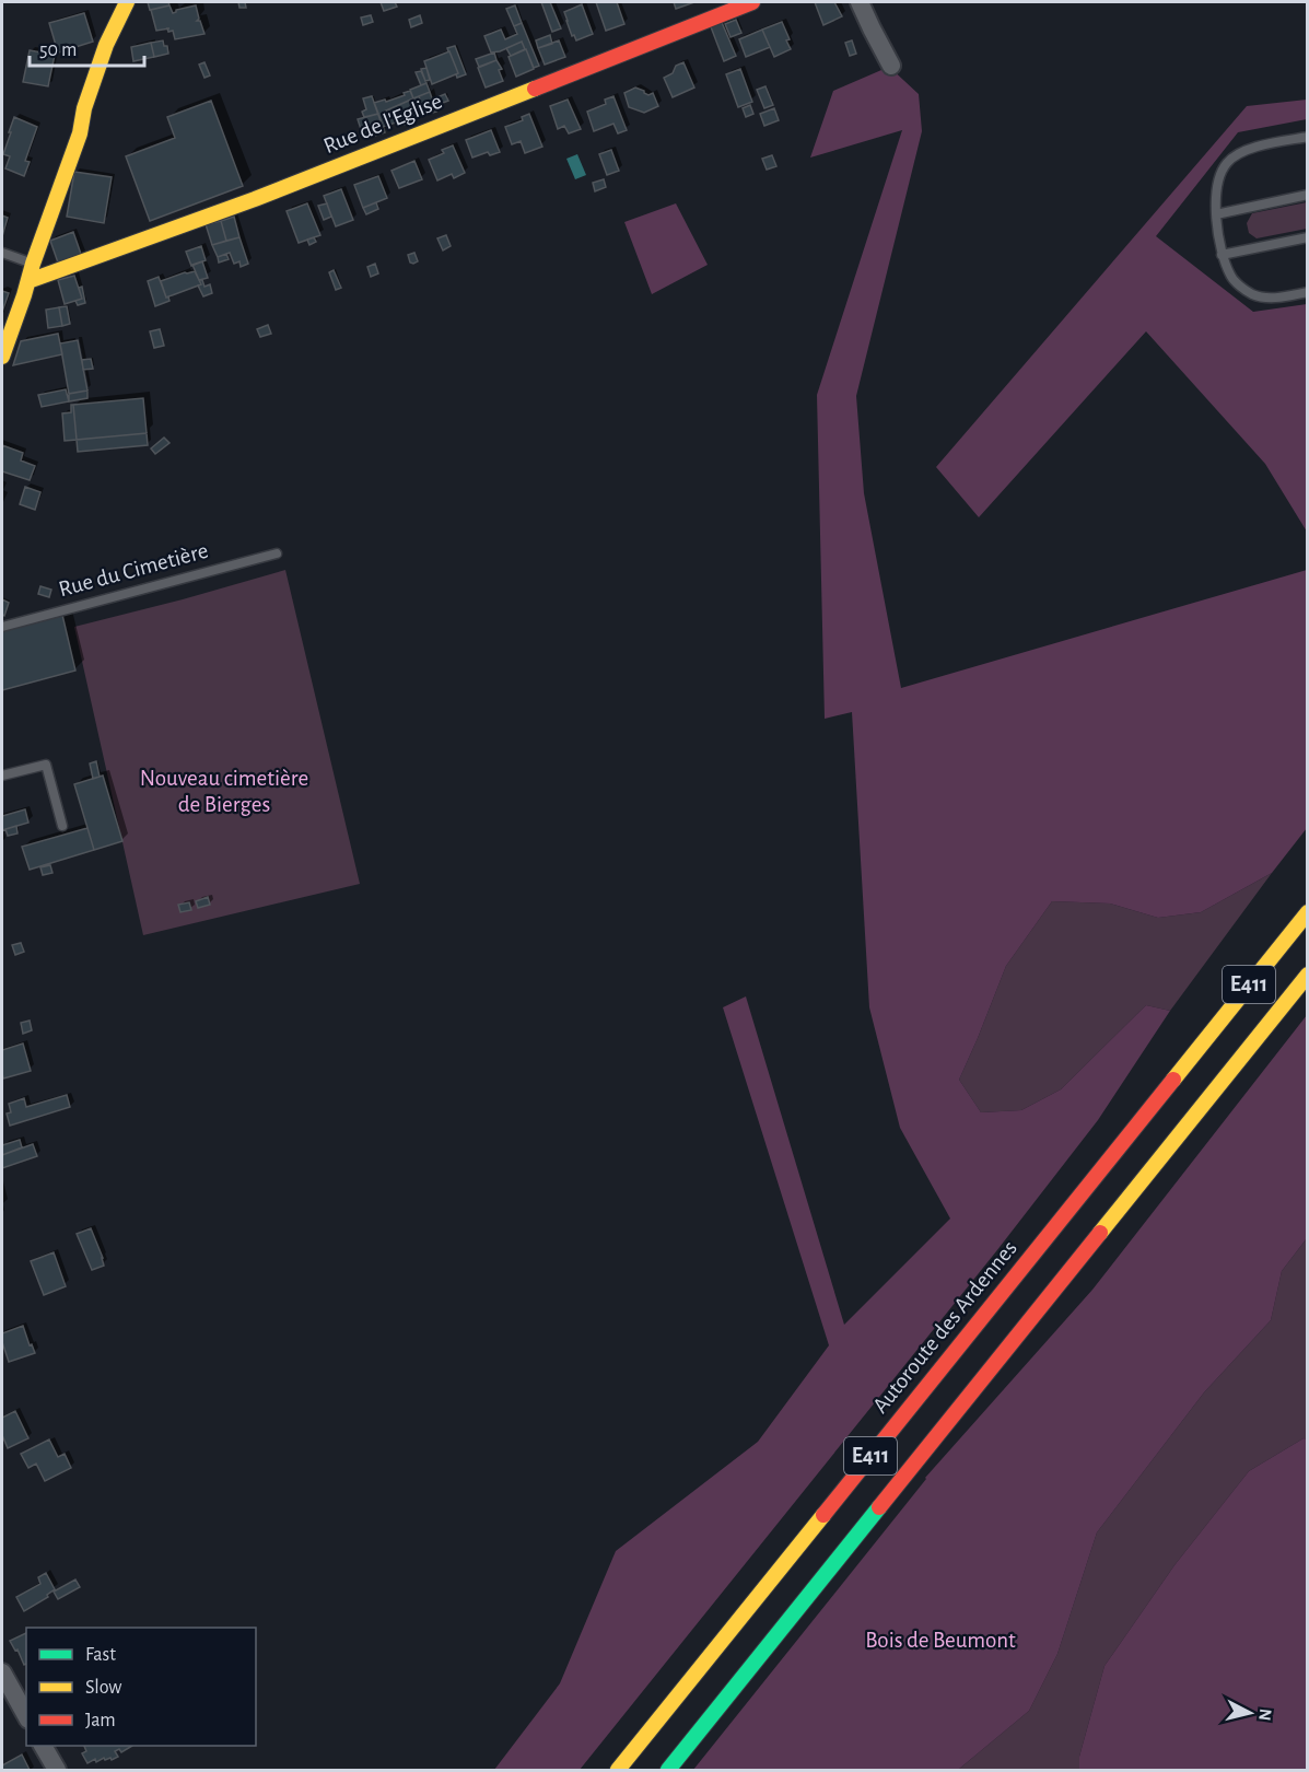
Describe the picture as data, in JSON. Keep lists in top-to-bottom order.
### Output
{
  "streets": {
    "main road": ["Rue de l'Eglise", "E411", "Autoroute des Ardennes"],
    "lane": ["Rue du Cimetière"]
  },
  "parks": ["Nouveau cimetière de Bierges", "Bois de Beumont"],
  "legend": ["Fast", "Slow", "Jam"],
  "scale_bar": "50 m",
  "north": "right"
}
